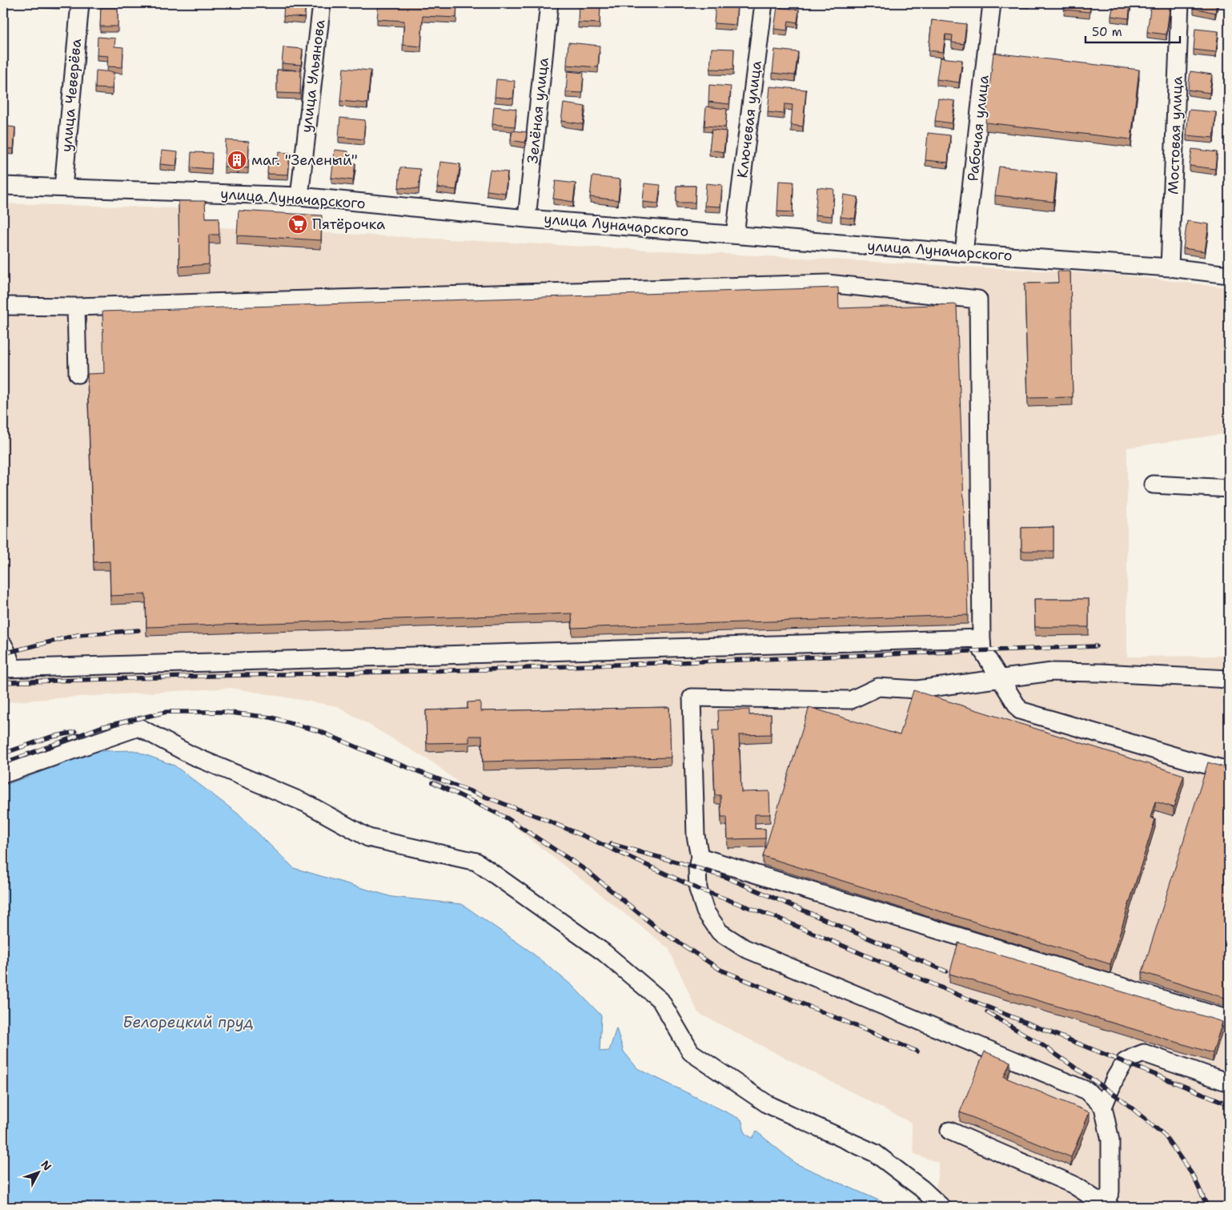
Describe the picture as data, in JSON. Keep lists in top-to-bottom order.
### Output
{
  "streets": {
    "street": [
      "улица Ульянова",
      "улица Чеверёва",
      "Зелёная улица",
      "Ключевая улица",
      "Рабочая улица",
      "Мостовая улица",
      "улица Луначарского"
    ]
  },
  "crossings": [
    ["улица Ульянова", "улица Луначарского"],
    ["улица Чеверёва", "улица Луначарского"],
    ["Зелёная улица", "улица Луначарского"],
    ["Ключевая улица", "улица Луначарского"],
    ["Рабочая улица", "улица Луначарского"],
    ["Мостовая улица", "улица Луначарского"]
  ],
  "water": ["Белорецкий пруд"],
  "places": {
    "building": ["маг. \"Зеленый\""],
    "supermarket": ["Пятёрочка"]
  },
  "scale_bar": "50 m",
  "north": "top right"
}
